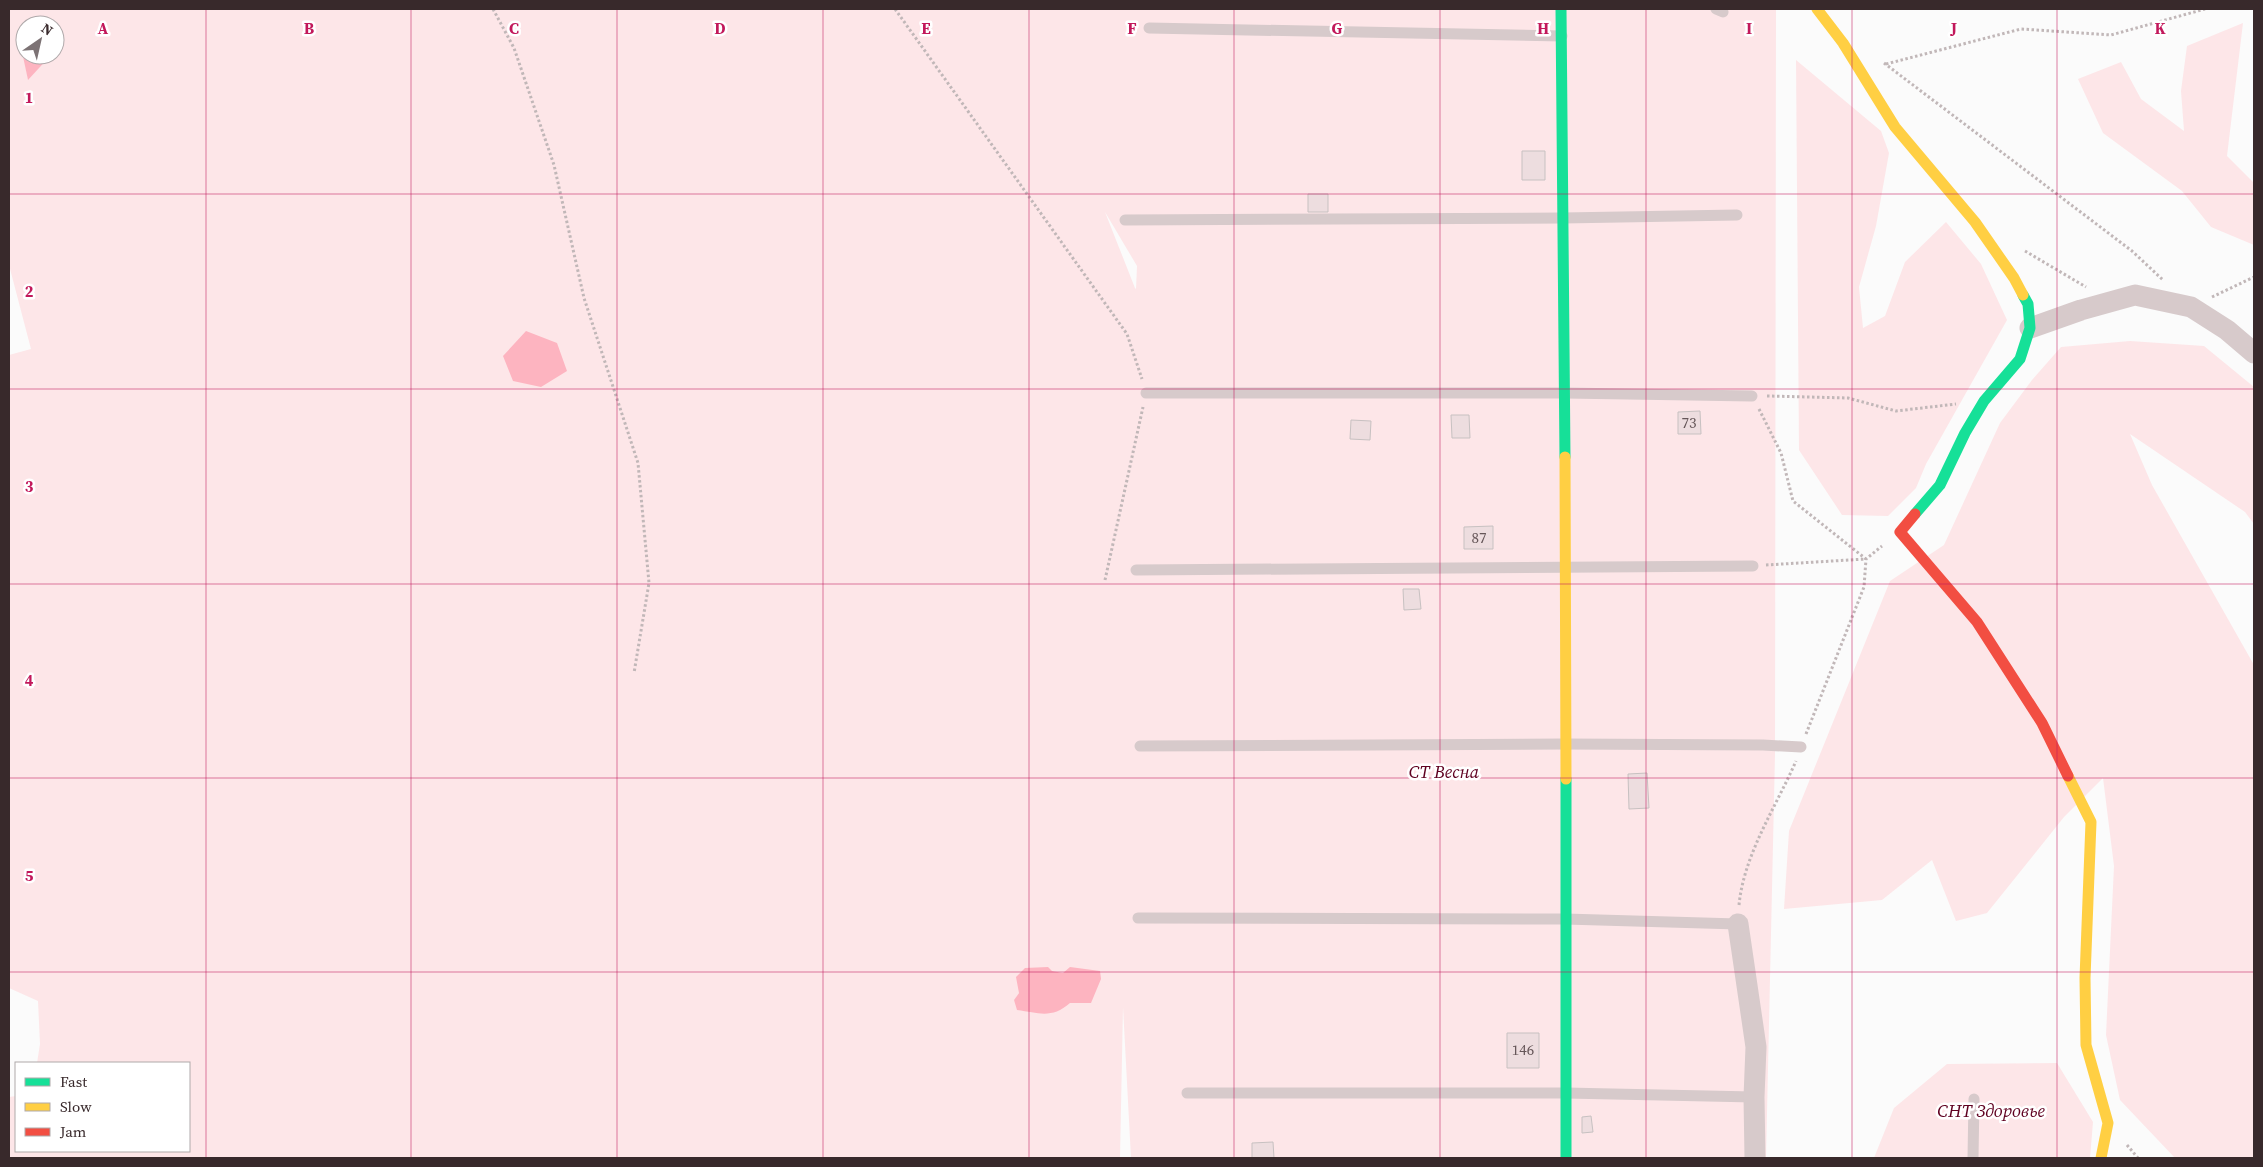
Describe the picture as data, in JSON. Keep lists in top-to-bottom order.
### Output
{
  "parks": ["СТ Весна", "СНТ Здоровье"],
  "house_numbers": ["73", "87", "146"],
  "legend": ["Fast", "Slow", "Jam"],
  "north": "top right",
  "grid": {
    "columns": [
      "A",
      "B",
      "C",
      "D",
      "E",
      "F",
      "G",
      "H",
      "I",
      "J",
      "K"
    ],
    "rows": [
      "1",
      "2",
      "3",
      "4",
      "5"
    ]
  }
}
